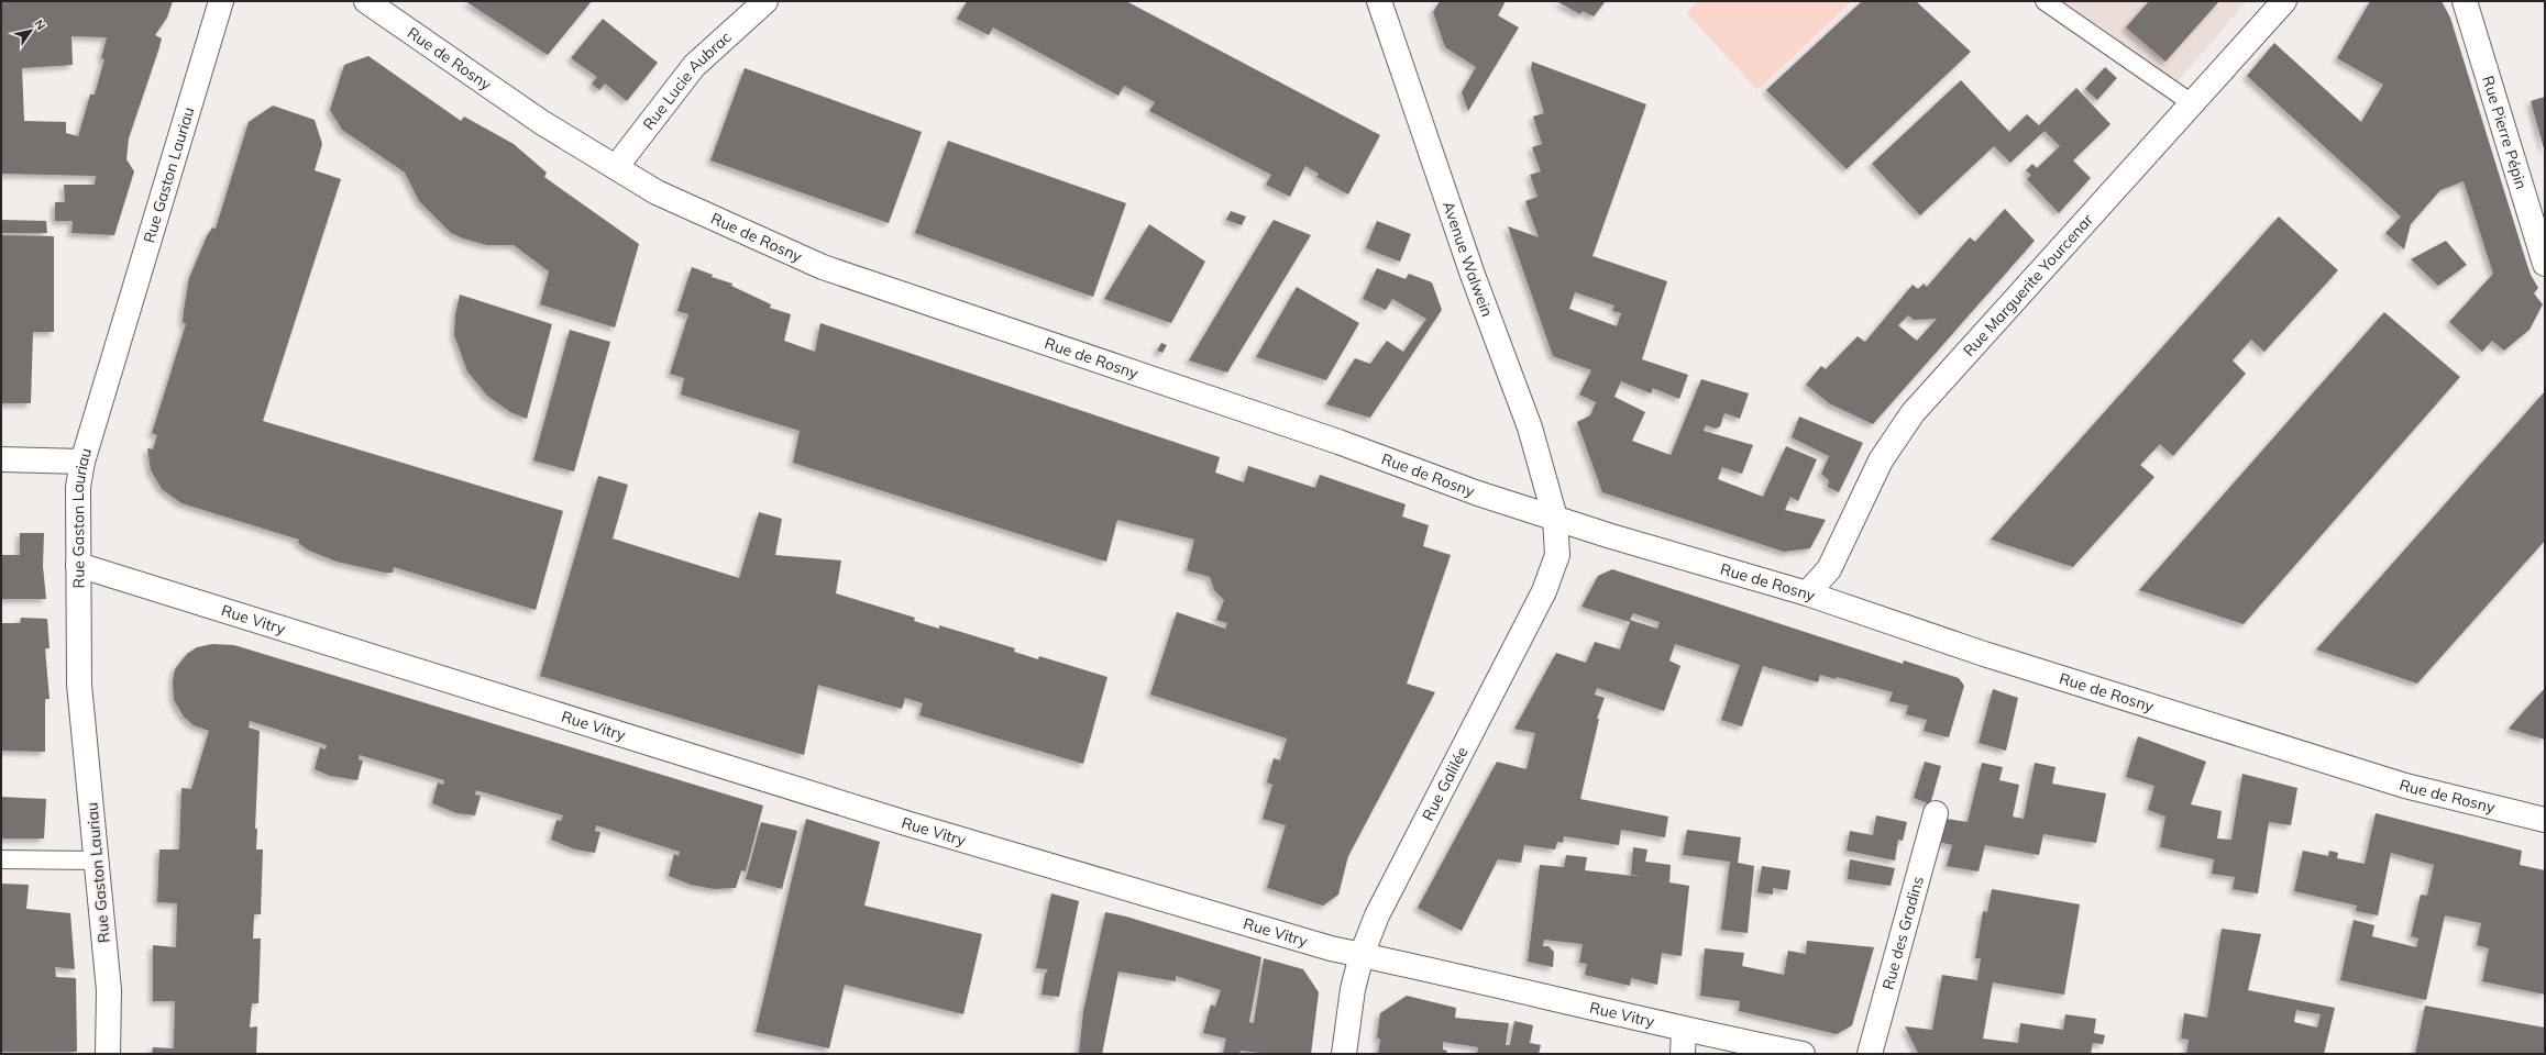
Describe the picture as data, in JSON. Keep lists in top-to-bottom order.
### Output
{
  "streets": {
    "street": [
      "Rue de Rosny",
      "Rue Lucie Aubrac",
      "Rue Pierre Pépin",
      "Rue Gaston Lauriau",
      "Avenue Walwein",
      "Rue Marguerite Yourcenar",
      "Rue Vitry",
      "Rue Galilée",
      "Rue des Gradins"
    ]
  },
  "crossings": [
    ["Rue de Rosny", "Rue Lucie Aubrac"],
    ["Rue de Rosny", "Avenue Walwein"],
    ["Rue de Rosny", "Rue Marguerite Yourcenar"],
    ["Rue de Rosny", "Rue Galilée"],
    ["Rue Gaston Lauriau", "Rue Vitry"],
    ["Avenue Walwein", "Rue Galilée"],
    ["Rue Vitry", "Rue Galilée"]
  ],
  "north": "top right"
}
